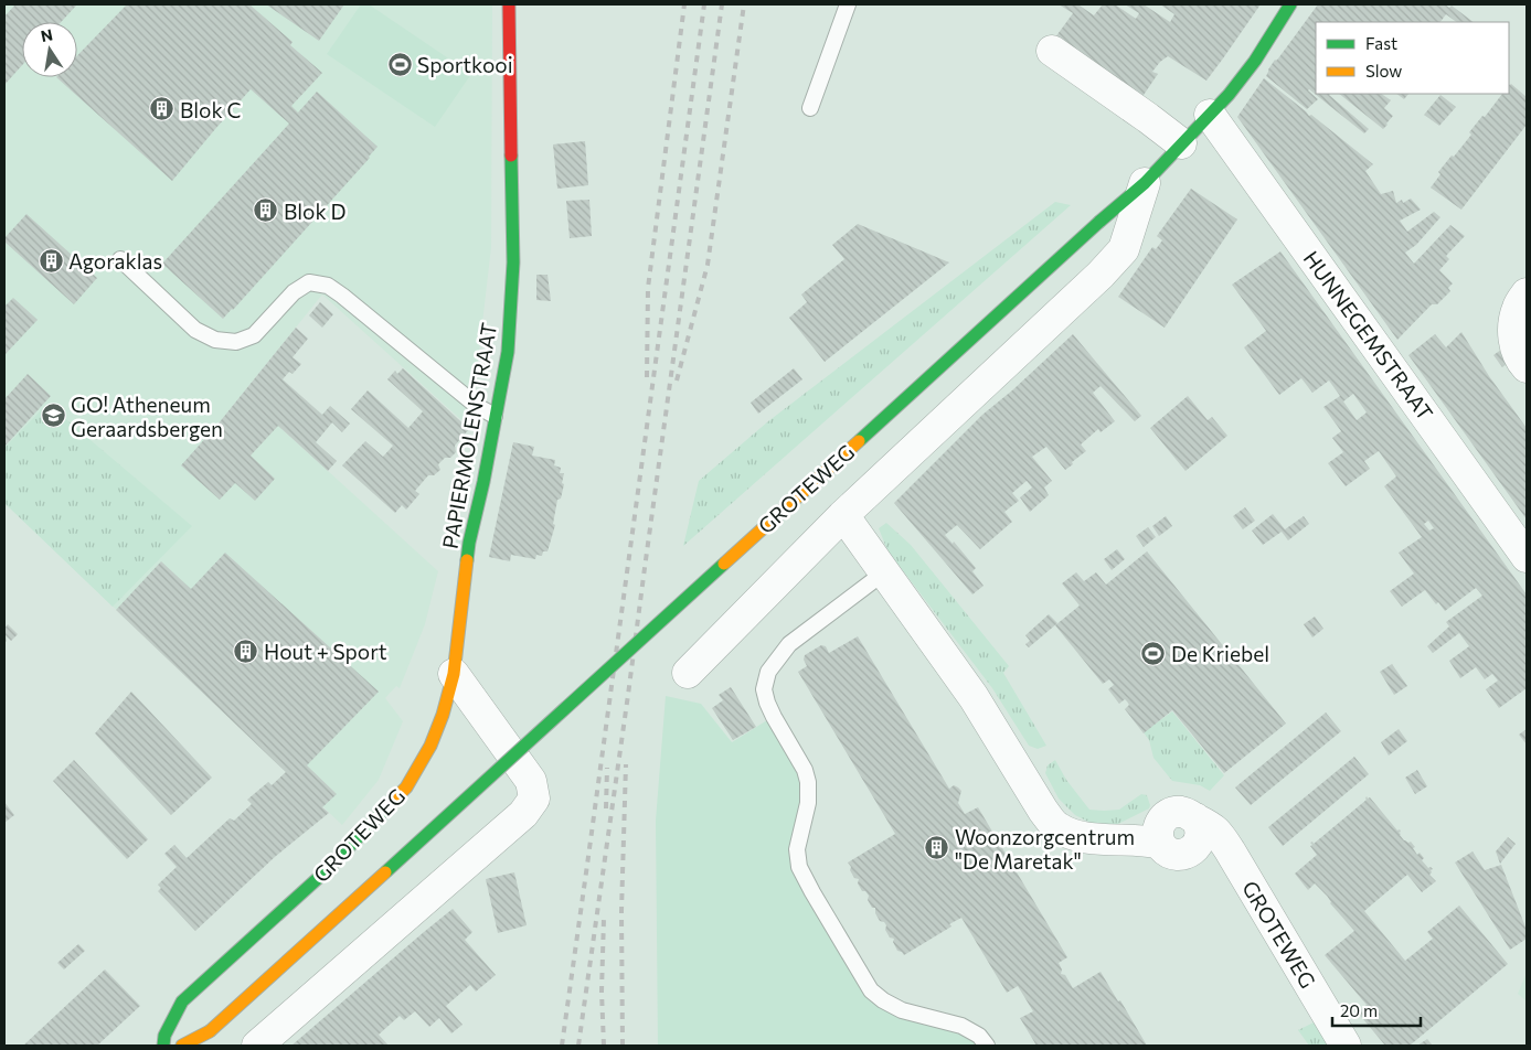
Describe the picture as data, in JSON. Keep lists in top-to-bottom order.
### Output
{
  "streets": {
    "main road": ["PAPIERMOLENSTRAAT", "GROTEWEG"],
    "street": ["HUNNEGEMSTRAAT"]
  },
  "crossings": [
    ["HUNNEGEMSTRAAT", "GROTEWEG"],
    ["PAPIERMOLENSTRAAT", "GROTEWEG"]
  ],
  "places": {
    "sports": ["Sportkooi", "De Kriebel"],
    "building": [
      "Blok C",
      "Blok D",
      "Agoraklas",
      "Hout + Sport",
      "Woonzorgcentrum \"De Maretak\""
    ],
    "school or university": ["GO! Atheneum Geraardsbergen"]
  },
  "legend": ["Fast", "Slow"],
  "scale_bar": "20 m",
  "north": "top"
}
